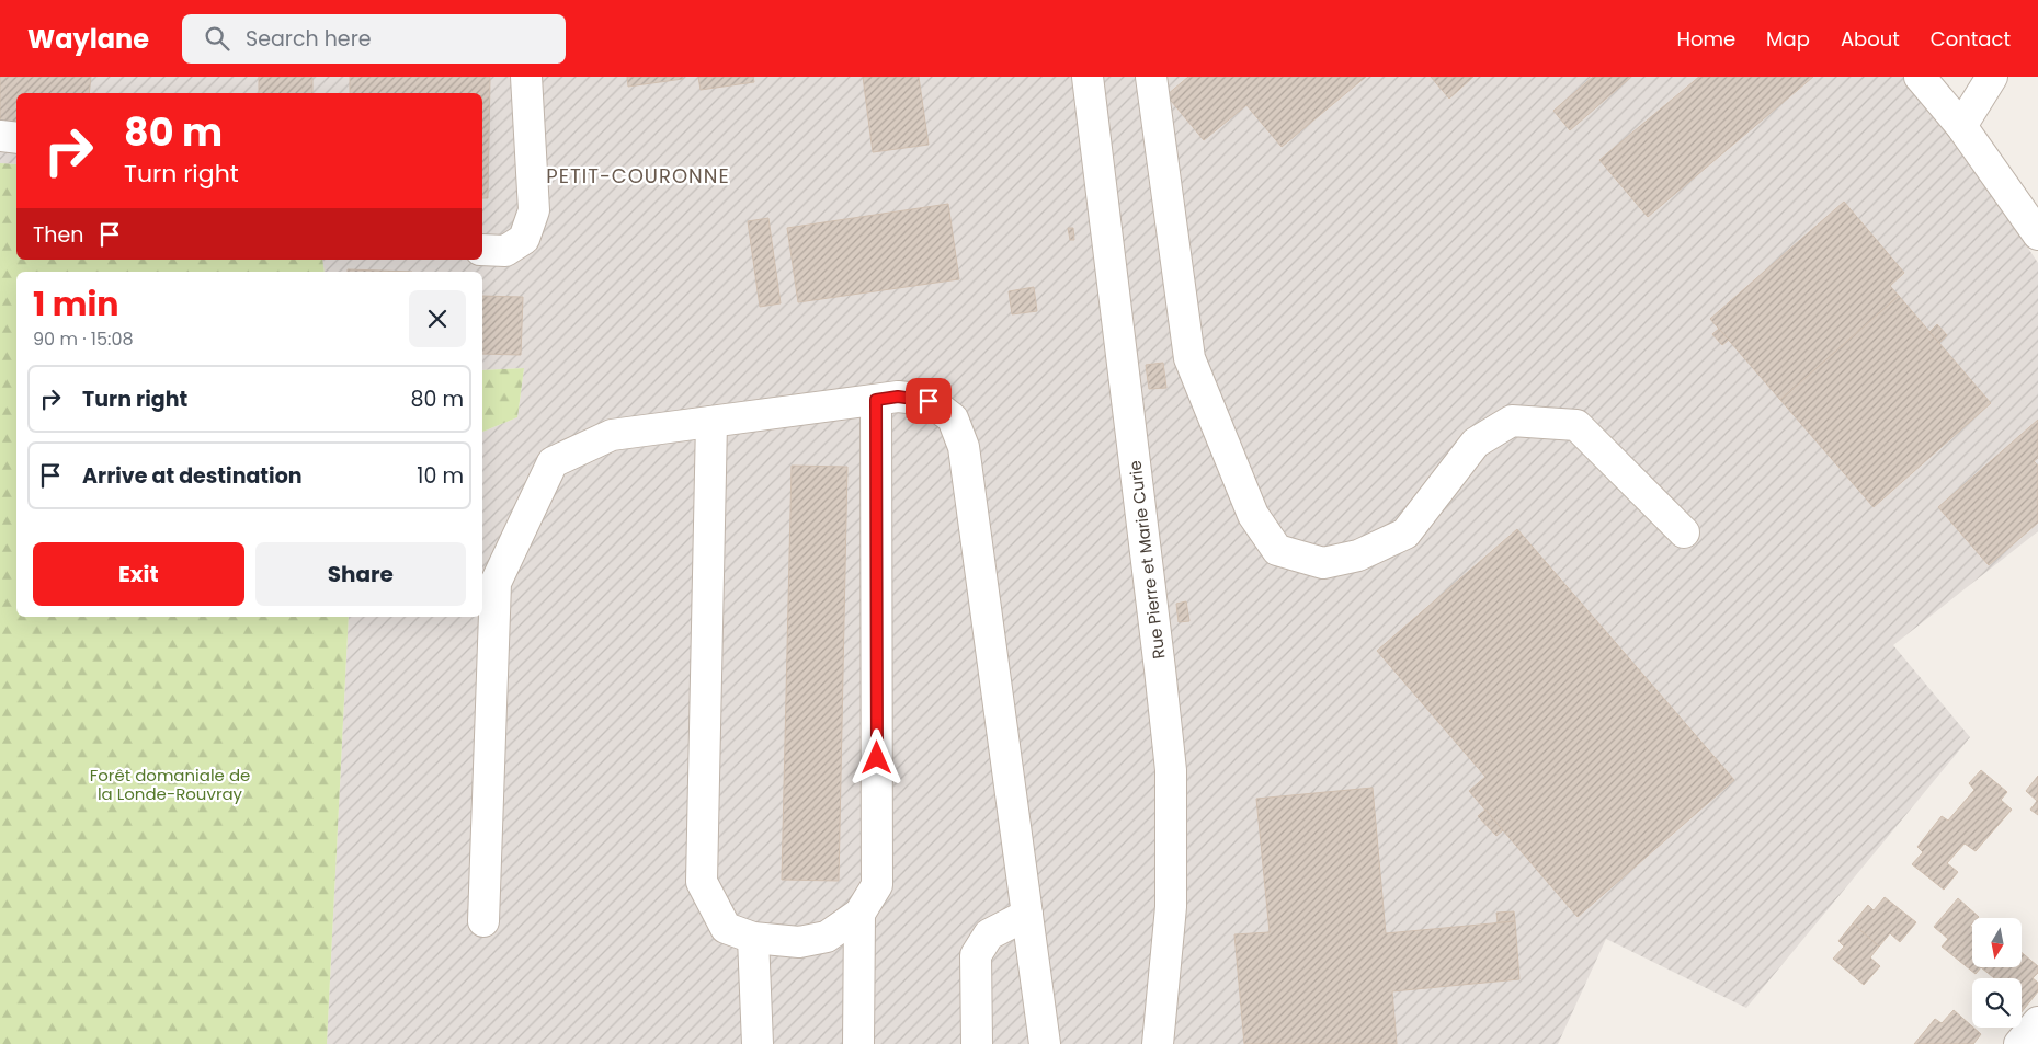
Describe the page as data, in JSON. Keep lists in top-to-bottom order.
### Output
{
  "streets": {
    "street": ["Rue Pierre et Marie Curie"]
  },
  "districts": ["PETIT-COURONNE"],
  "parks": ["Forêt domaniale de la Londe-Rouvray"],
  "north": "bottom",
  "page": {
    "header": "Waylane",
    "search": "Search here",
    "nav": [
      "Home",
      "Map",
      "About",
      "Contact"
    ],
    "turn": ["80 m", "Turn right"],
    "then": "Then",
    "heading": ["1 min", "90 m · 15:08"],
    "list": [
      {
        "name": "Turn right",
        "value": "80 m"
      },
      {
        "name": "Arrive at destination",
        "value": "10 m"
      }
    ],
    "buttons": ["Exit", "Share"]
  }
}
